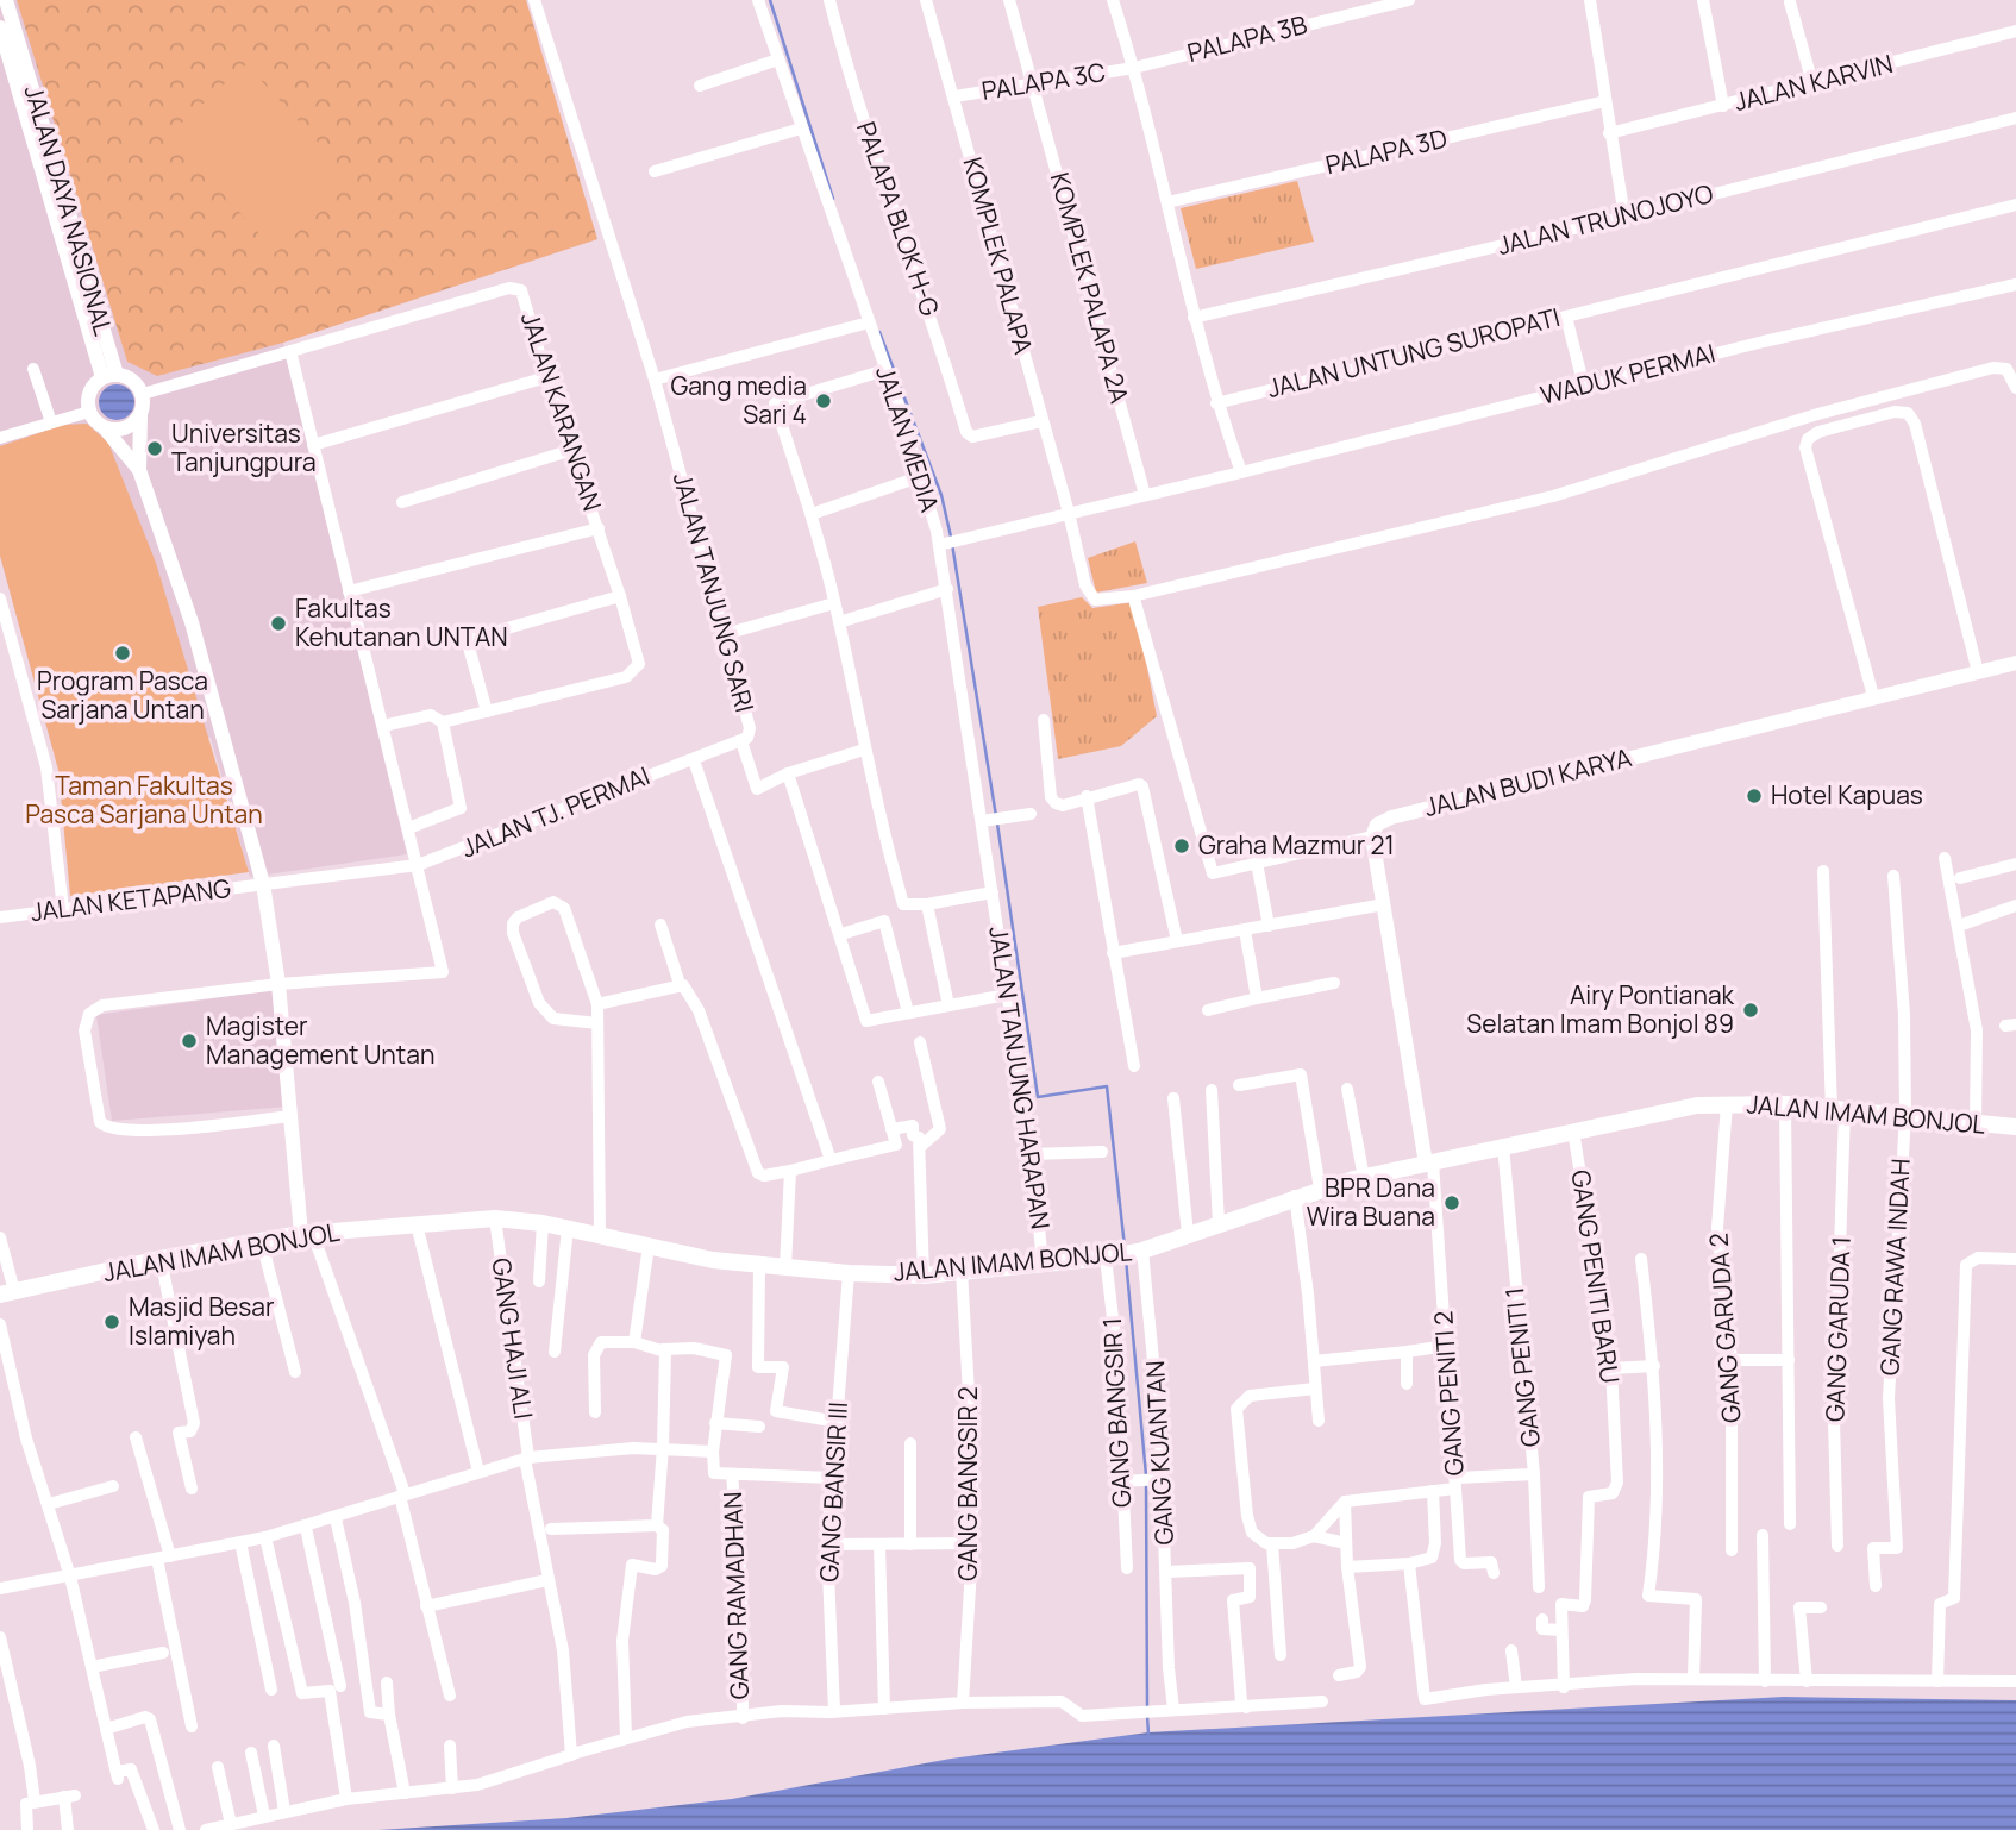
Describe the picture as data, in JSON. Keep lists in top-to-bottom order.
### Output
{
  "streets": {
    "main road": ["JALAN IMAM BONJOL"],
    "street": [
      "PALAPA 3B",
      "PALAPA 3C",
      "JALAN KARVIN",
      "PALAPA 3D",
      "PALAPA BLOK H-G",
      "JALAN TRUNOJOYO",
      "KOMPLEK PALAPA",
      "KOMPLEK PALAPA 2A",
      "JALAN UNTUNG SUROPATI",
      "WADUK PERMAI",
      "JALAN KARANGAN",
      "JALAN MEDIA",
      "JALAN TANJUNG SARI",
      "JALAN BUDI KARYA",
      "JALAN TJ. PERMAI",
      "JALAN KETAPANG",
      "JALAN TANJUNG HARAPAN",
      "GANG RAWA INDAH",
      "GANG PENITI BARU",
      "GANG GARUDA 2",
      "GANG GARUDA 1",
      "GANG HAJI ALI",
      "GANG PENITI 1",
      "GANG PENITI 2",
      "GANG BANGSIR 1",
      "GANG KUANTAN",
      "GANG BANGSIR 2",
      "GANG BANSIR III",
      "GANG RAMADHAN"
    ]
  },
  "crossings": [
    ["PALAPA 3B", "PALAPA 3C"],
    ["PALAPA 3C", "KOMPLEK PALAPA"],
    ["PALAPA 3C", "KOMPLEK PALAPA 2A"],
    ["PALAPA BLOK H-G", "KOMPLEK PALAPA"],
    ["KOMPLEK PALAPA", "WADUK PERMAI"],
    ["KOMPLEK PALAPA 2A", "WADUK PERMAI"],
    ["WADUK PERMAI", "JALAN MEDIA"],
    ["JALAN MEDIA", "JALAN TANJUNG HARAPAN"],
    ["JALAN TANJUNG SARI", "JALAN TJ. PERMAI"],
    ["JALAN TJ. PERMAI", "JALAN KETAPANG"],
    ["JALAN TANJUNG HARAPAN", "JALAN IMAM BONJOL"],
    ["JALAN IMAM BONJOL", "GANG RAWA INDAH"],
    ["JALAN IMAM BONJOL", "GANG PENITI BARU"],
    ["JALAN IMAM BONJOL", "GANG GARUDA 2"],
    ["JALAN IMAM BONJOL", "GANG GARUDA 1"],
    ["JALAN IMAM BONJOL", "GANG HAJI ALI"],
    ["JALAN IMAM BONJOL", "GANG PENITI 1"],
    ["JALAN IMAM BONJOL", "GANG PENITI 2"],
    ["JALAN IMAM BONJOL", "GANG BANGSIR 1"],
    ["JALAN IMAM BONJOL", "GANG KUANTAN"],
    ["JALAN IMAM BONJOL", "GANG BANGSIR 2"],
    ["JALAN IMAM BONJOL", "GANG BANSIR III"]
  ],
  "parks": ["Taman Fakultas Pasca Sarjana Untan"],
  "places": [
    "Gang media Sari 4",
    "Universitas Tanjungpura",
    "Fakultas Kehutanan UNTAN",
    "Program Pasca Sarjana Untan",
    "Hotel Kapuas",
    "Graha Mazmur 21",
    "Airy Pontianak Selatan Imam Bonjol 89",
    "Magister Management Untan",
    "BPR Dana Wira Buana",
    "Masjid Besar Islamiyah"
  ]
}
